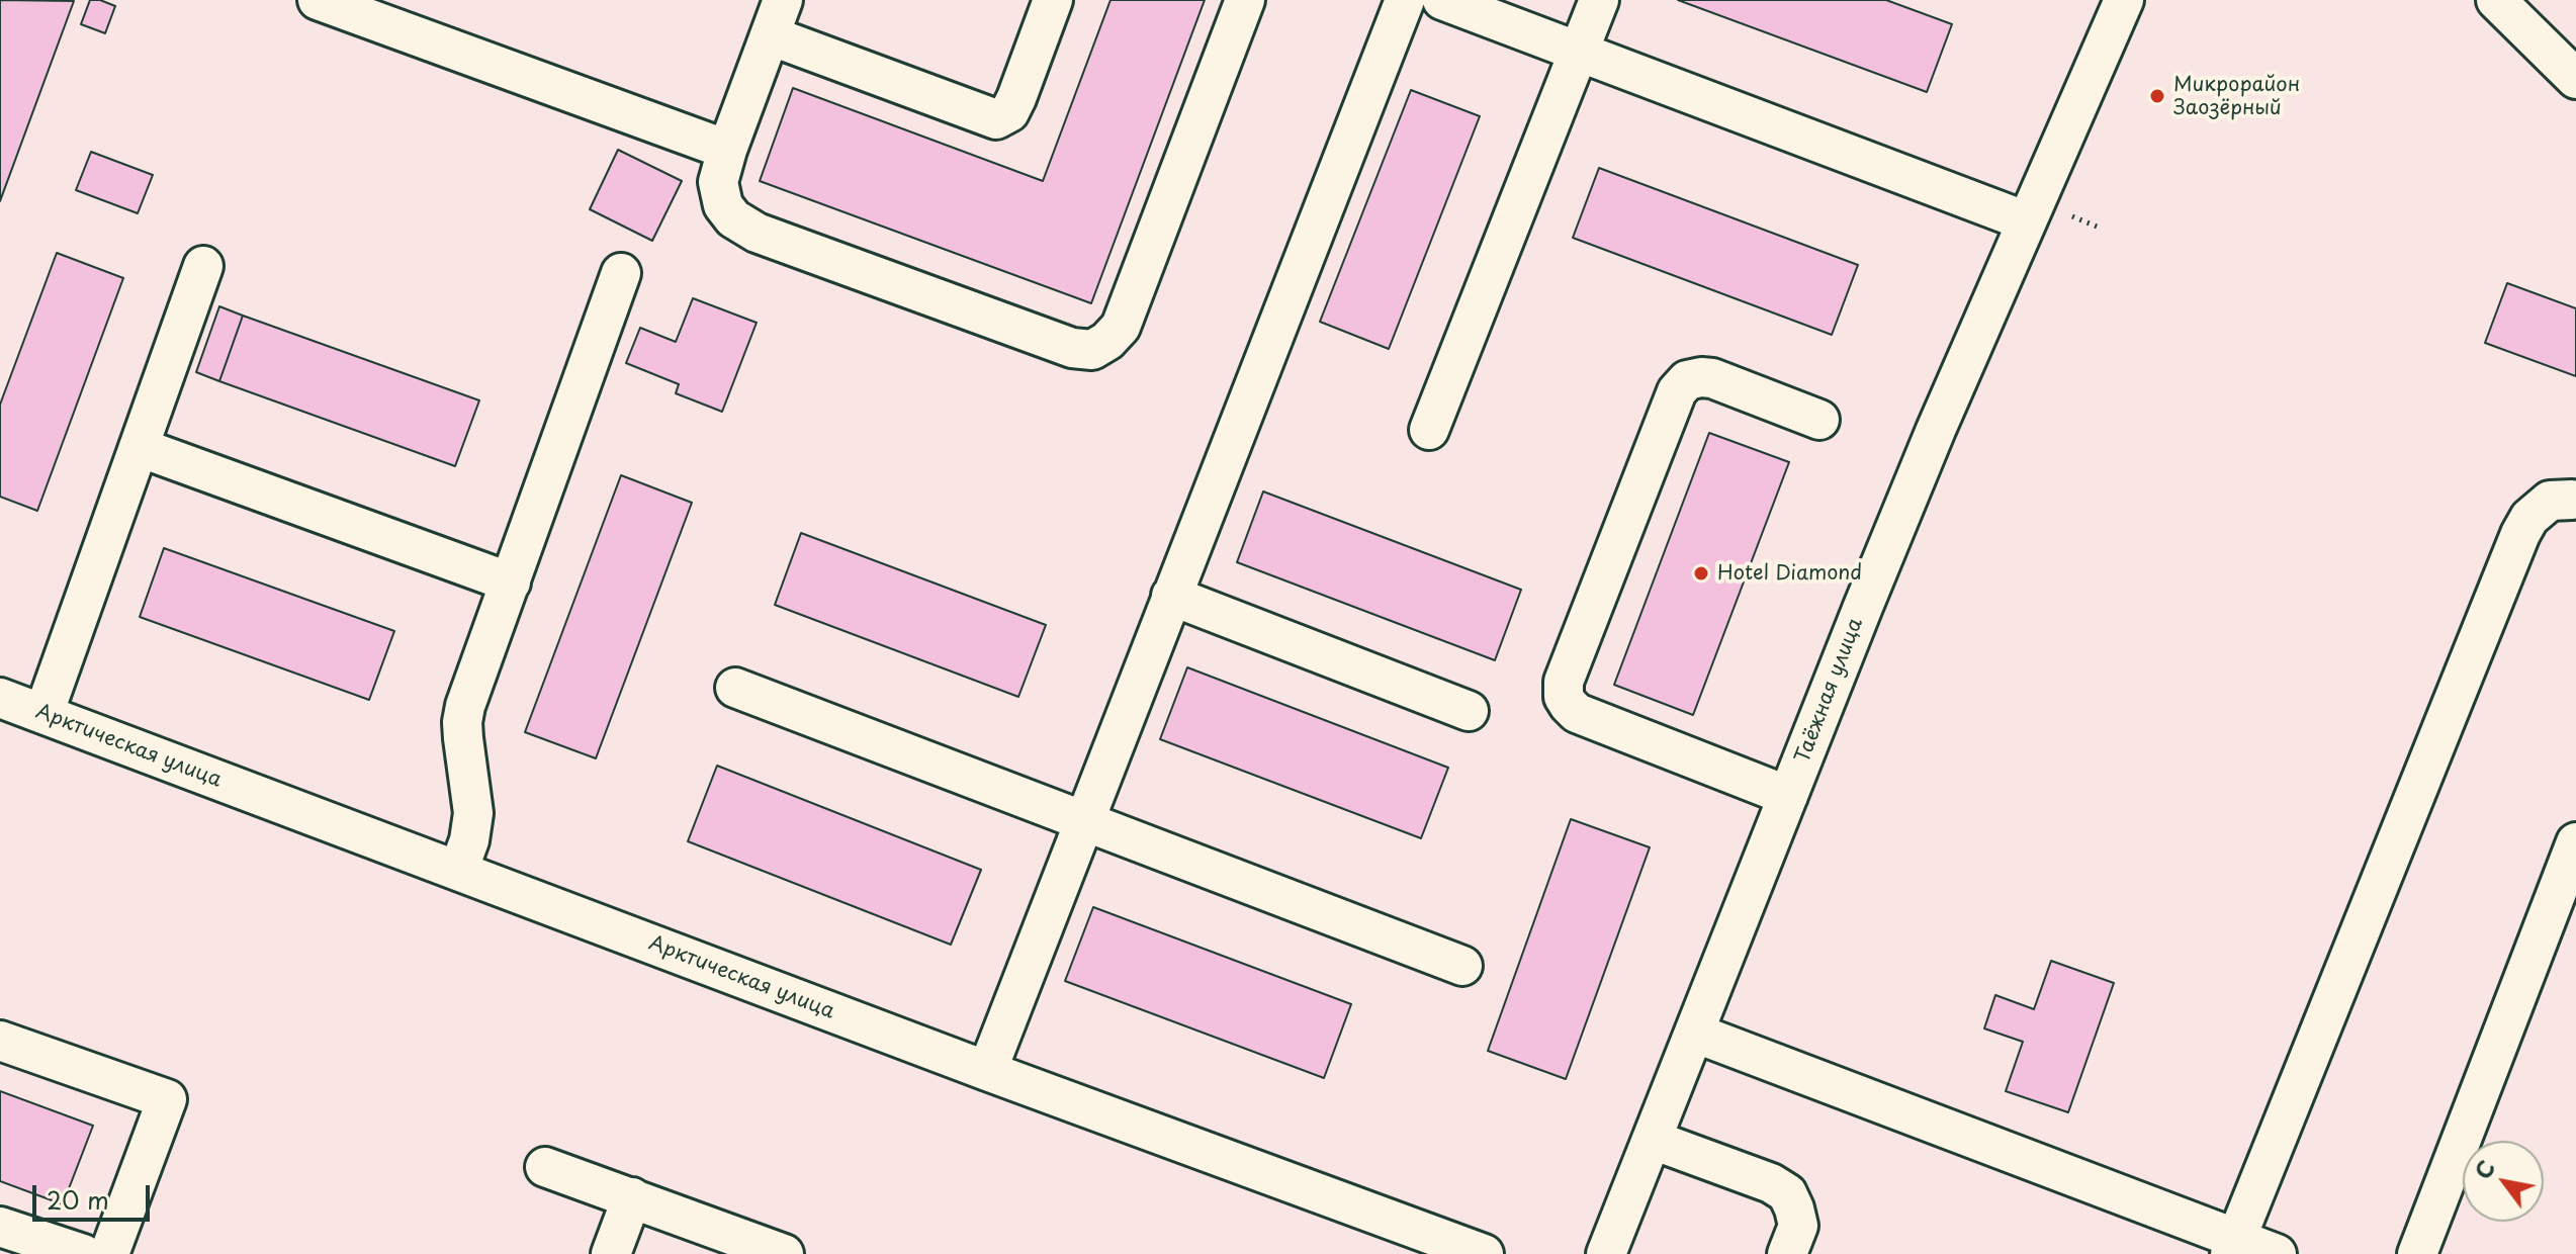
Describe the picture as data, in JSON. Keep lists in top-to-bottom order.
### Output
{
  "streets": {
    "street": ["Таёжная улица", "Арктическая улица"]
  },
  "places": ["Микрорайон Заозёрный", "Hotel Diamond"],
  "scale_bar": "20 m",
  "north": "top left"
}
